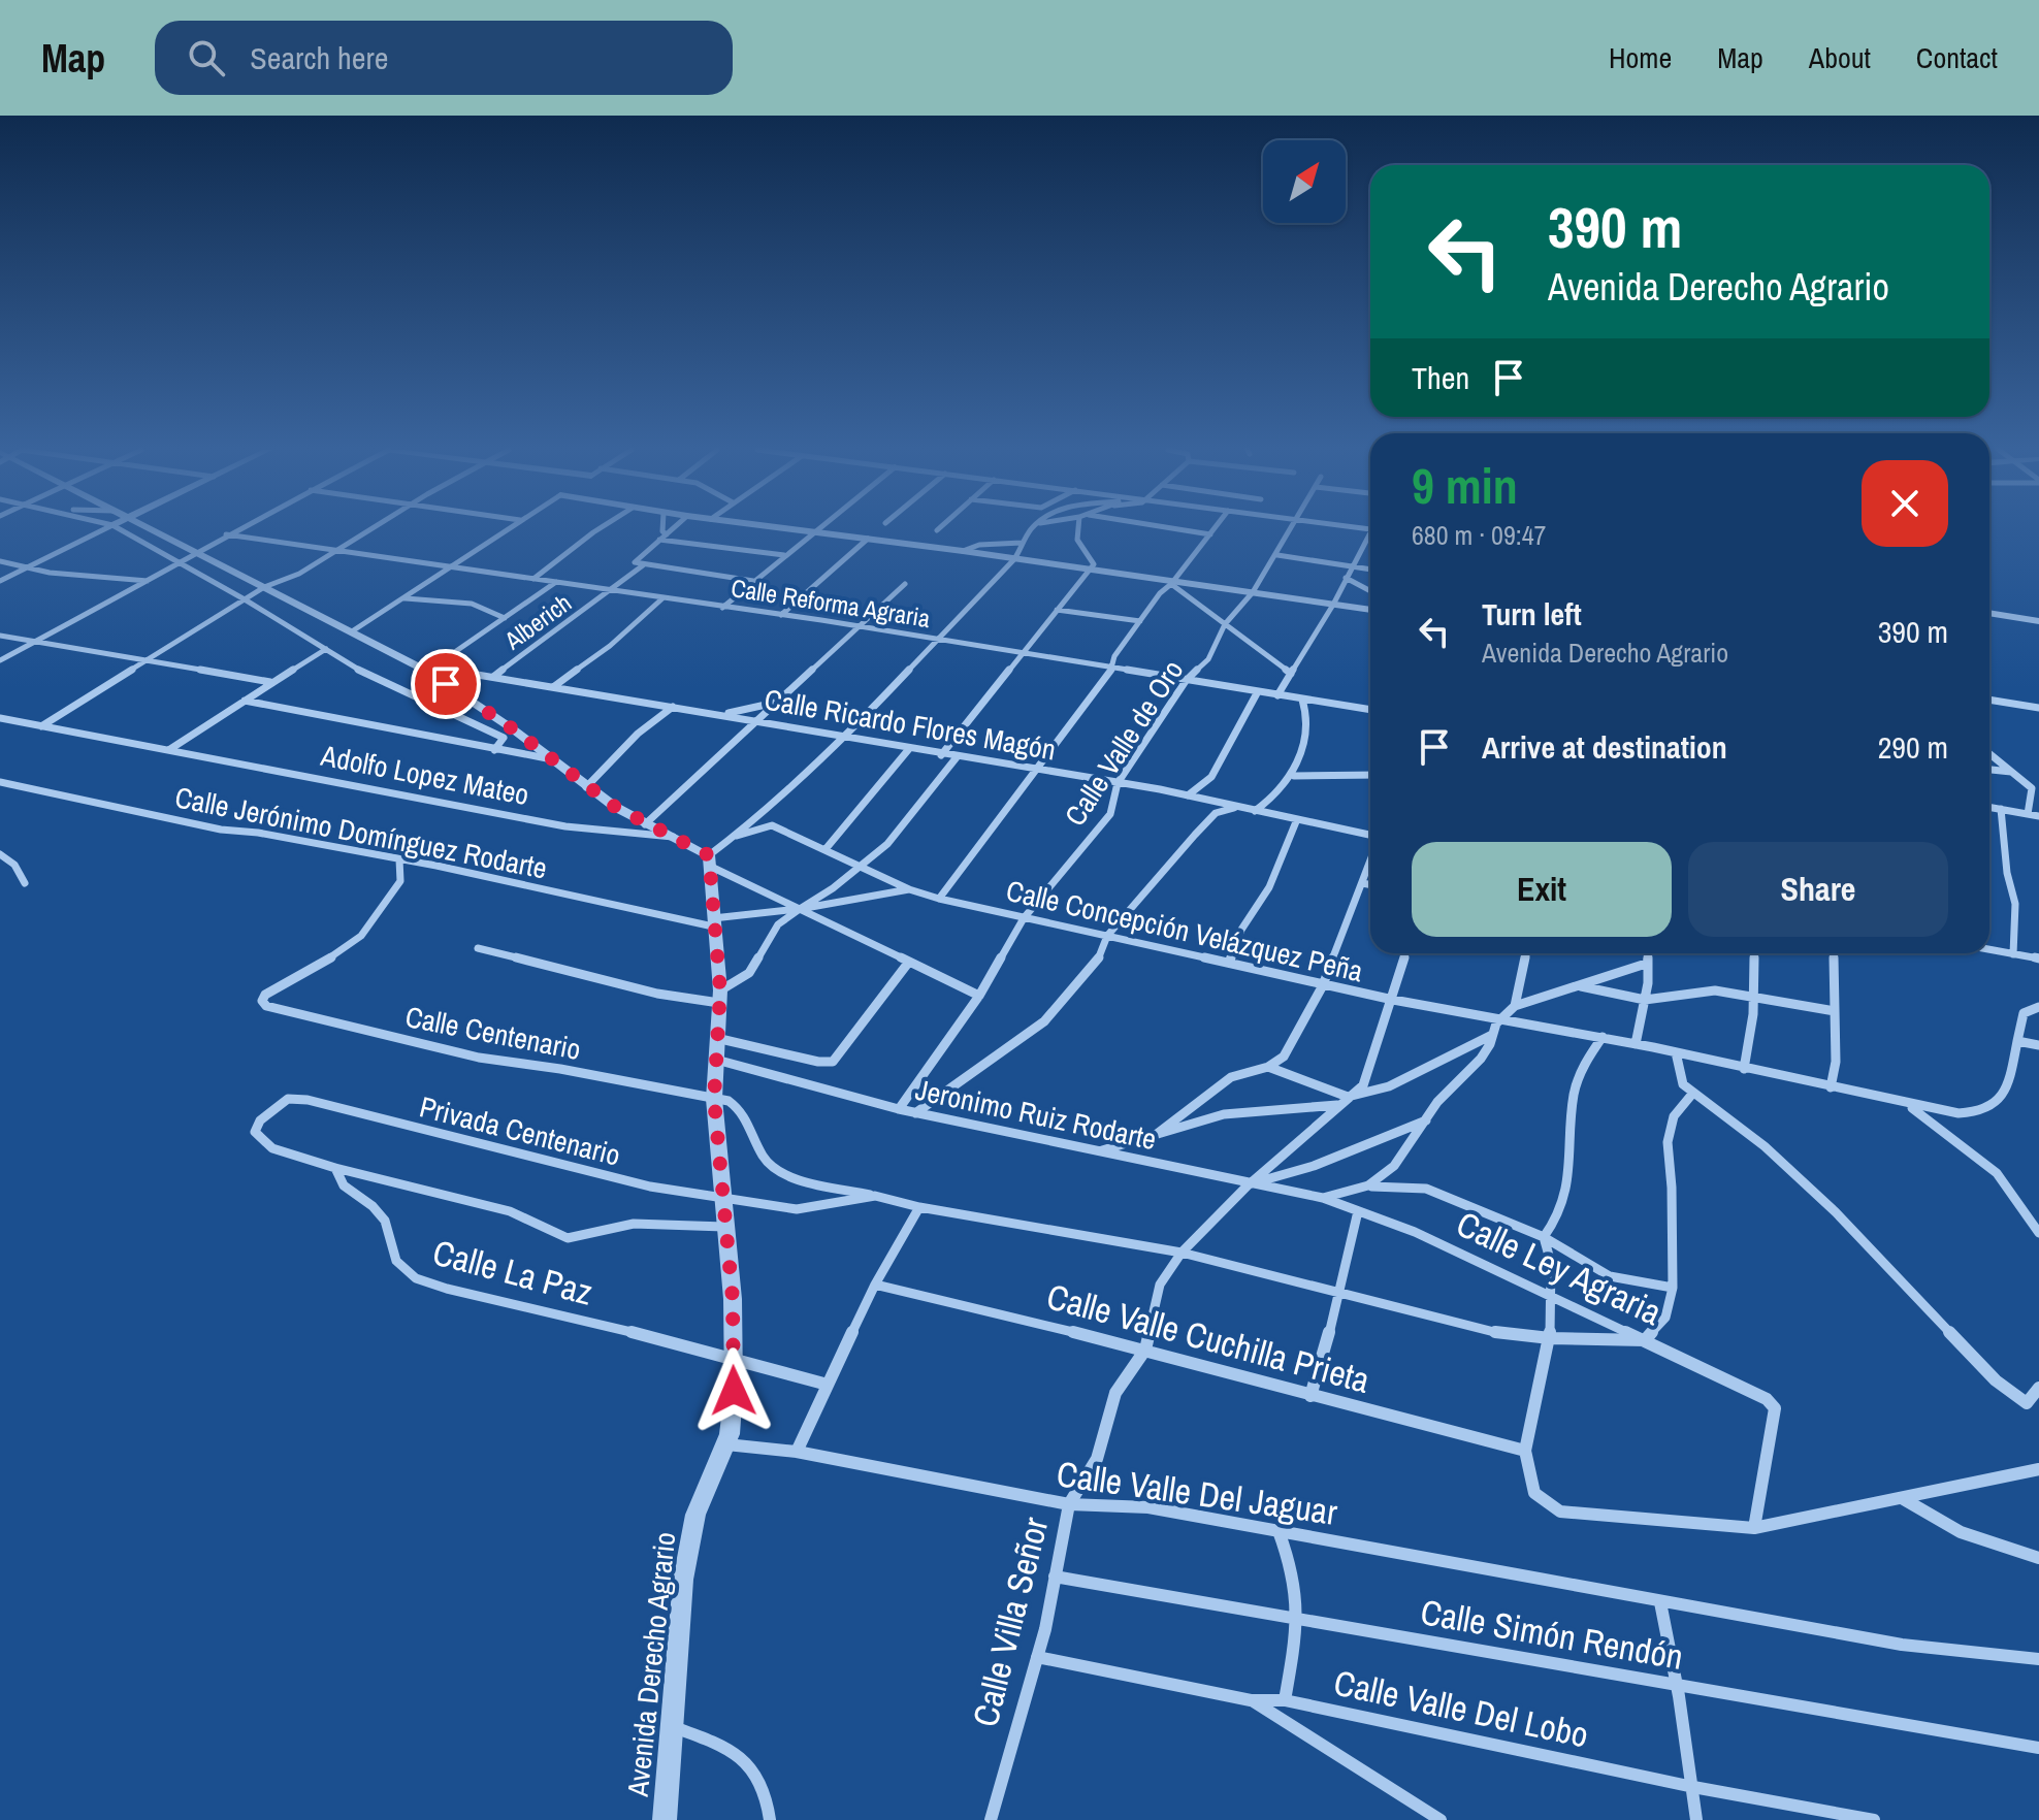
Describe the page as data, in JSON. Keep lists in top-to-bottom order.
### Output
{
  "streets": {
    "street": [
      "Calle Reforma Agraria",
      "Alberich",
      "Calle Ricardo Flores Magón",
      "Calle Valle de Oro",
      "Adolfo Lopez Mateo",
      "Calle Jerónimo Domínguez Rodarte",
      "Calle Concepción Velázquez Peña",
      "Calle Centenario",
      "Jeronimo Ruiz Rodarte",
      "Privada Centenario",
      "Calle Ley Agraria",
      "Calle La Paz",
      "Calle Valle Cuchilla Prieta",
      "Calle Valle Del Jaguar",
      "Calle Villa Señor",
      "Calle Simón Rendón",
      "Avenida Derecho Agrario",
      "Calle Valle Del Lobo"
    ]
  },
  "crossings": [
    ["Calle Reforma Agraria", "Alberich"],
    ["Calle Reforma Agraria", "Calle Valle de Oro"],
    ["Alberich", "Calle Ricardo Flores Magón"],
    ["Calle Ricardo Flores Magón", "Calle Valle de Oro"],
    ["Calle Valle de Oro", "Calle Concepción Velázquez Peña"],
    ["Calle Valle de Oro", "Jeronimo Ruiz Rodarte"],
    ["Calle Jerónimo Domínguez Rodarte", "Calle Concepción Velázquez Peña"],
    ["Calle Jerónimo Domínguez Rodarte", "Calle Centenario"],
    ["Calle Jerónimo Domínguez Rodarte", "Avenida Derecho Agrario"],
    ["Calle Concepción Velázquez Peña", "Calle Villa Señor"],
    ["Calle Centenario", "Avenida Derecho Agrario"],
    ["Jeronimo Ruiz Rodarte", "Calle Ley Agraria"],
    ["Jeronimo Ruiz Rodarte", "Calle Villa Señor"],
    ["Jeronimo Ruiz Rodarte", "Avenida Derecho Agrario"],
    ["Privada Centenario", "Calle La Paz"],
    ["Privada Centenario", "Avenida Derecho Agrario"],
    ["Calle La Paz", "Avenida Derecho Agrario"],
    ["Calle Valle Cuchilla Prieta", "Calle Villa Señor"],
    ["Calle Valle Del Jaguar", "Calle Villa Señor"],
    ["Calle Valle Del Jaguar", "Avenida Derecho Agrario"],
    ["Calle Villa Señor", "Calle Simón Rendón"],
    ["Calle Villa Señor", "Calle Valle Del Lobo"]
  ],
  "north": "top right",
  "page": {
    "header": "Map",
    "search": "Search here",
    "nav": [
      "Home",
      "Map",
      "About",
      "Contact"
    ],
    "turn": ["390 m", "Avenida Derecho Agrario"],
    "then": "Then",
    "heading": ["9 min", "680 m · 09:47"],
    "list": [
      {
        "name": "Turn left",
        "note": "Avenida Derecho Agrario",
        "value": "390 m"
      },
      {
        "name": "Arrive at destination",
        "value": "290 m"
      }
    ],
    "buttons": ["Exit", "Share"]
  }
}
